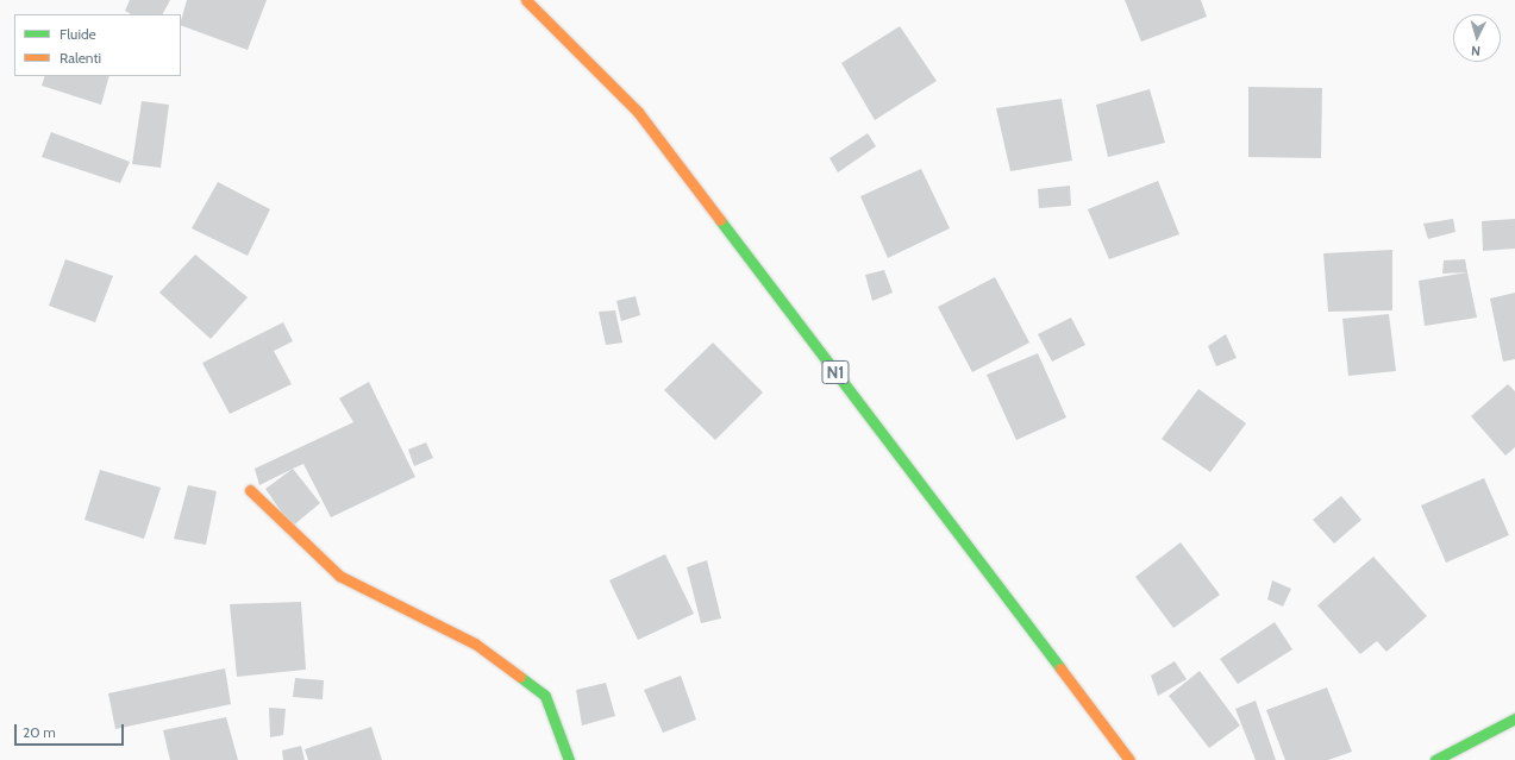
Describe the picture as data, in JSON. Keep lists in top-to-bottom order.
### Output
{
  "streets": {
    "main road": ["N1"]
  },
  "legend": ["Fluide", "Ralenti"],
  "scale_bar": "20 m",
  "north": "bottom"
}
